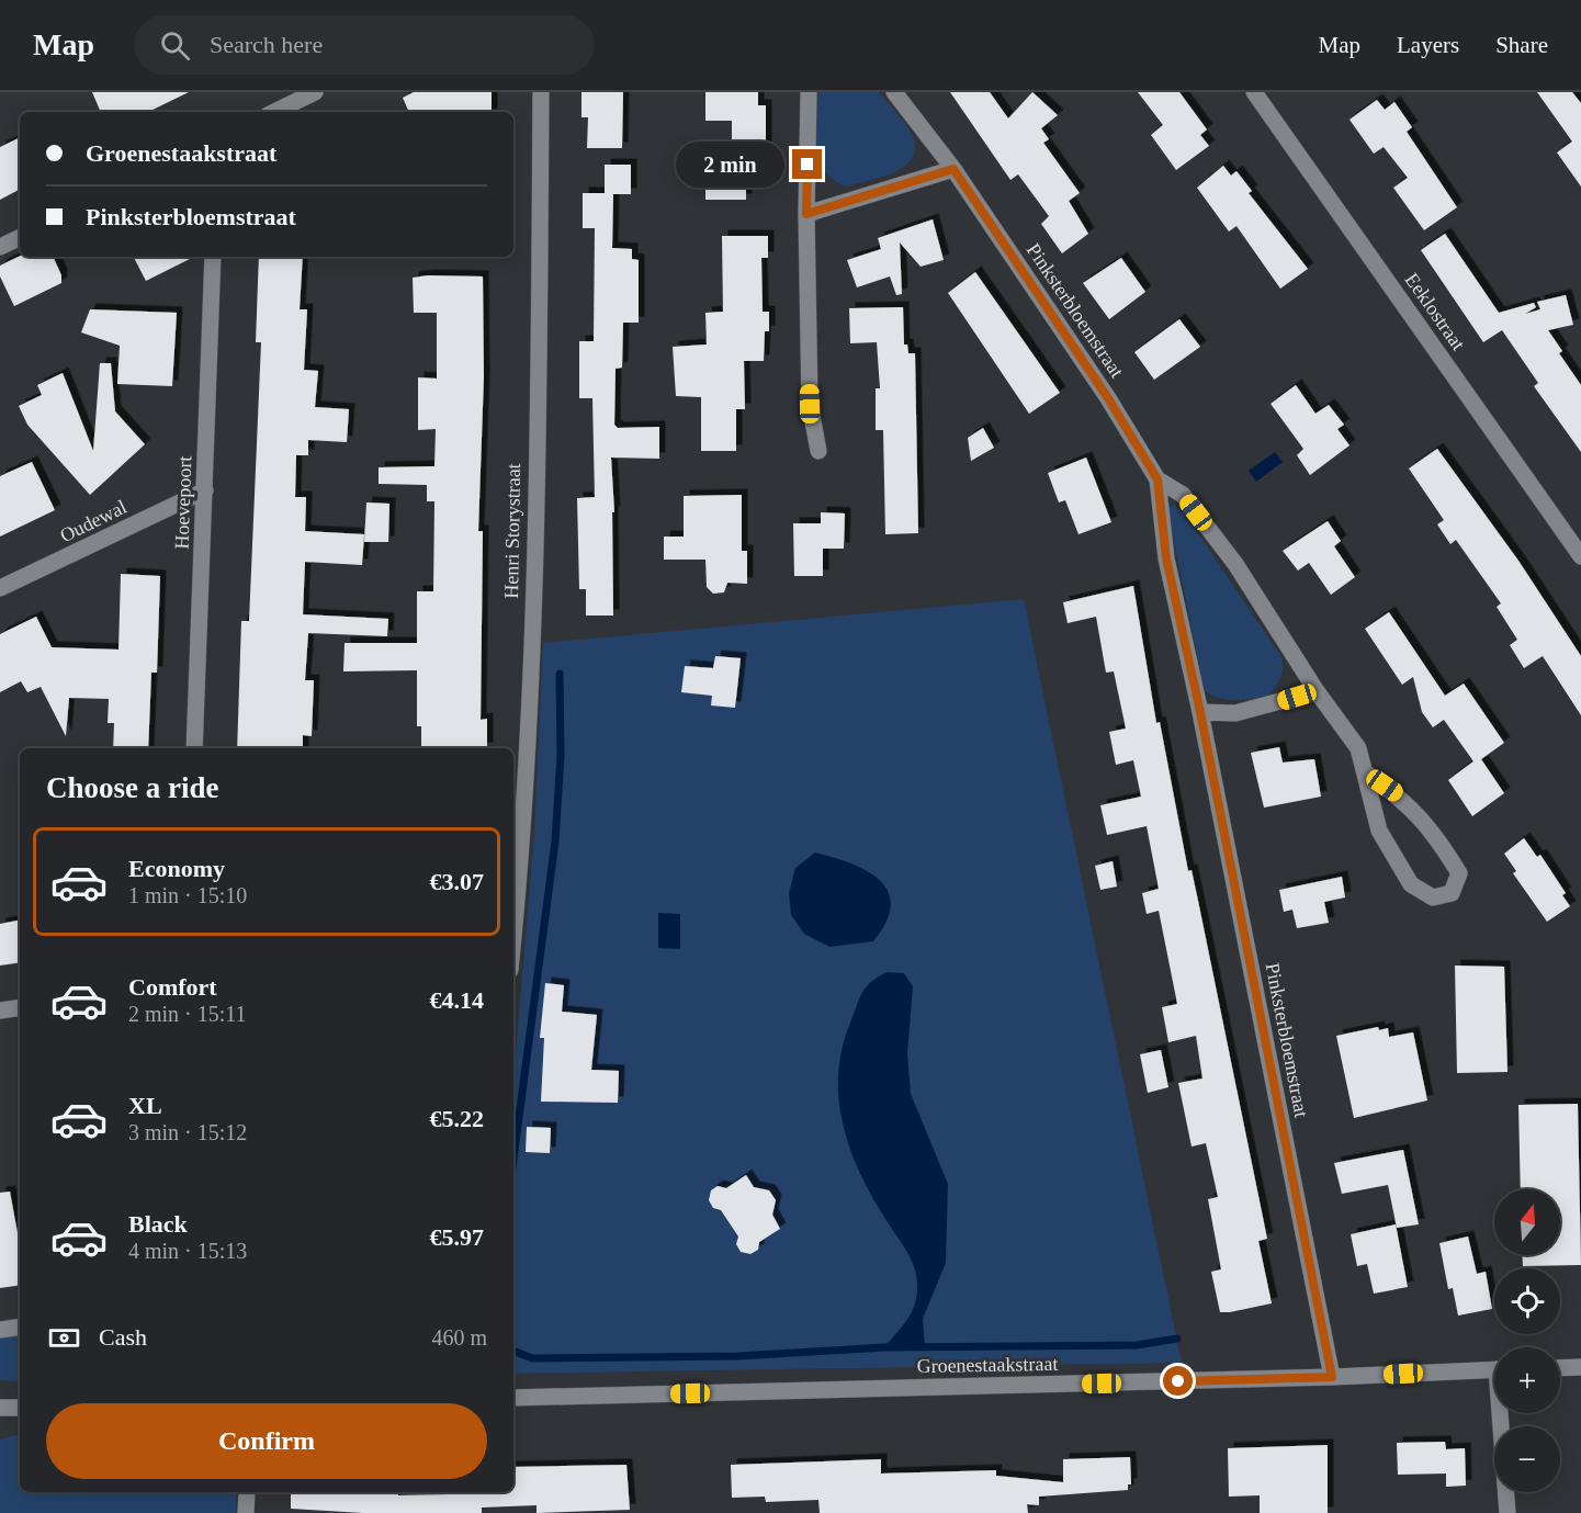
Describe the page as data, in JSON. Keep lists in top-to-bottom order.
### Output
{
  "streets": {
    "street": [
      "Pinksterbloemstraat",
      "Eeklostraat",
      "Hoevepoort",
      "Oudewal",
      "Henri Storystraat",
      "Groenestaakstraat"
    ]
  },
  "crossings": [
    ["Pinksterbloemstraat", "Groenestaakstraat"],
    ["Hoevepoort", "Oudewal"]
  ],
  "north": "top",
  "page": {
    "header": "Map",
    "search": "Search here",
    "nav": ["Map", "Layers", "Share"],
    "banner": ["Groenestaakstraat", "Pinksterbloemstraat"],
    "bubble": "2 min",
    "heading": "Choose a ride",
    "list": [
      {
        "name": "Economy",
        "note": "1 min · 15:10",
        "value": "€3.07"
      },
      {
        "name": "Comfort",
        "note": "2 min · 15:11",
        "value": "€4.14"
      },
      {
        "name": "XL",
        "note": "3 min · 15:12",
        "value": "€5.22"
      },
      {
        "name": "Black",
        "note": "4 min · 15:13",
        "value": "€5.97"
      }
    ],
    "map_buttons": ["+", "−"],
    "pay": ["Cash", "460 m"],
    "buttons": "Confirm"
  }
}
